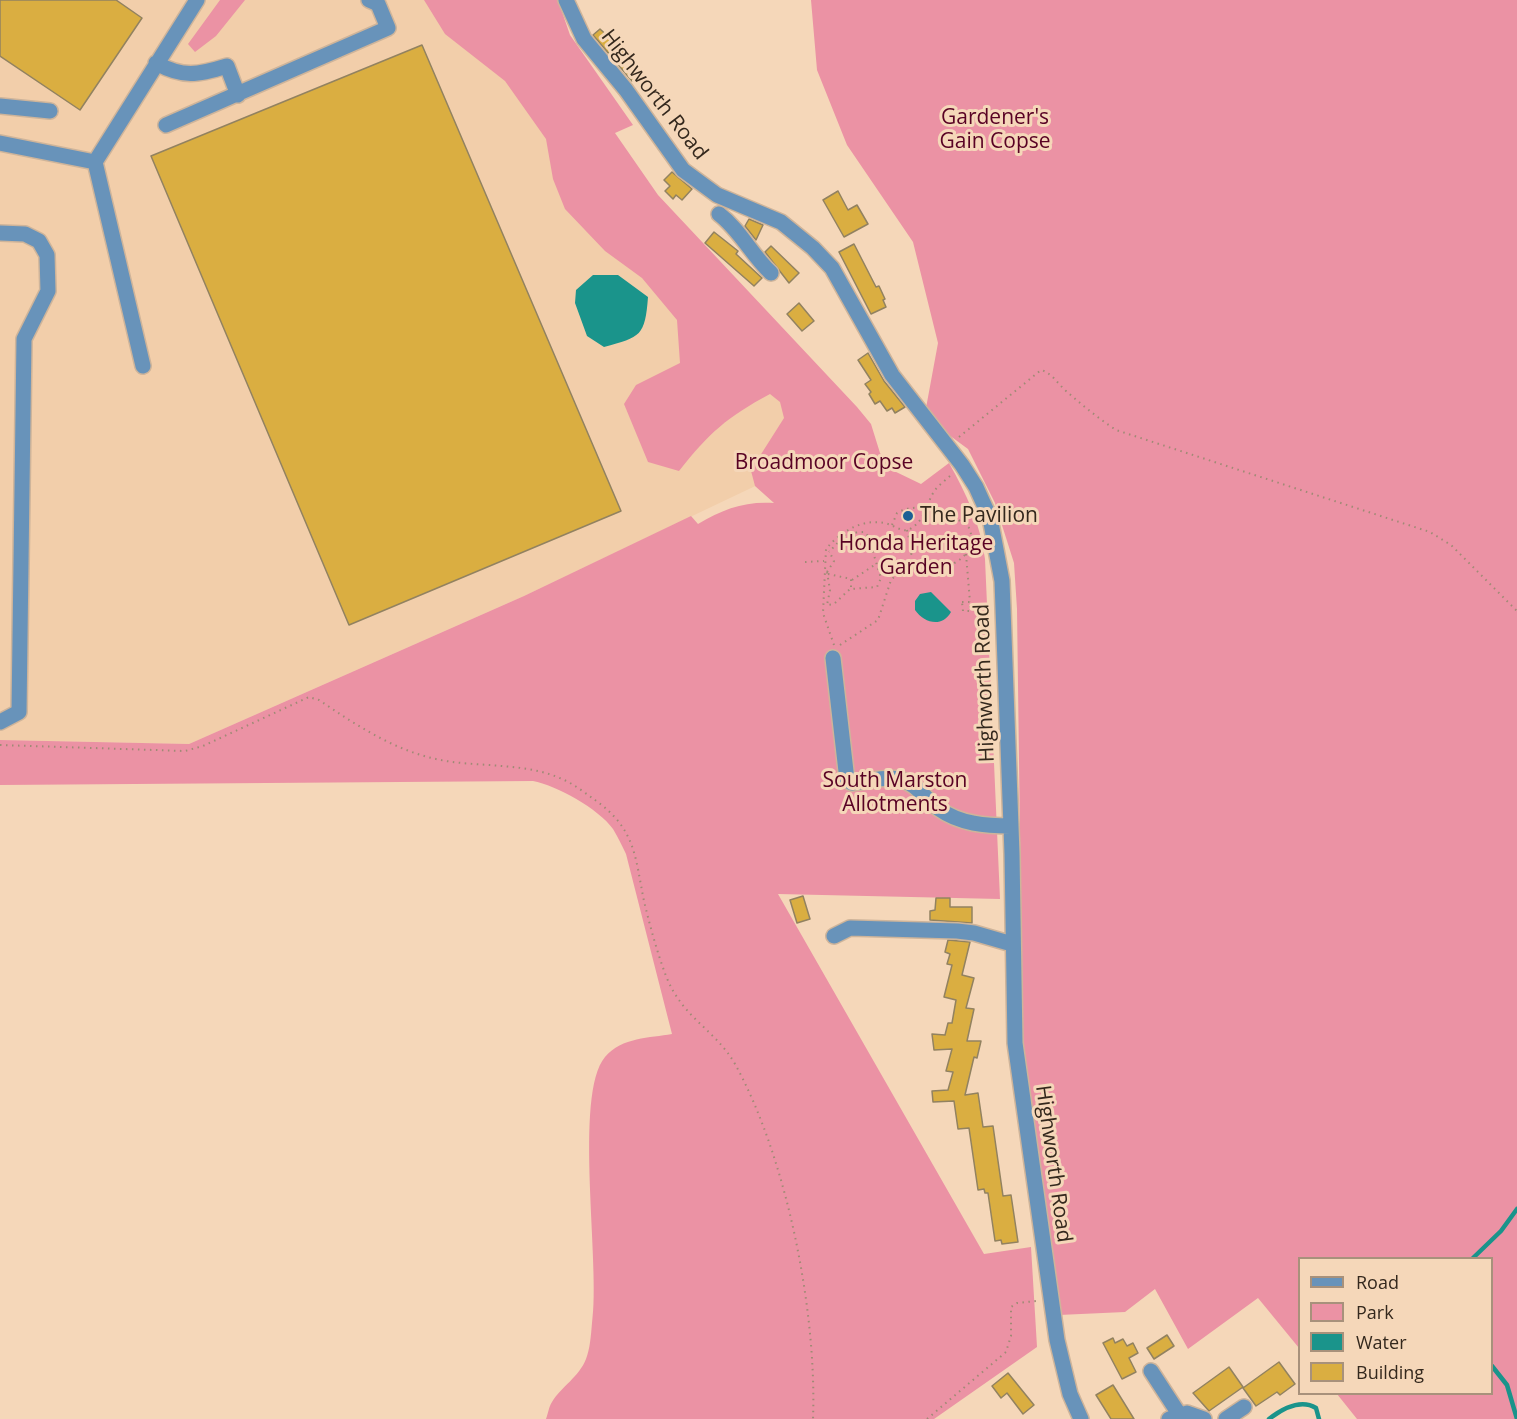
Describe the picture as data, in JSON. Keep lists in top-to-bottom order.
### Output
{
  "streets": {
    "street": ["Highworth Road"]
  },
  "parks": [
    "Gardener's Gain Copse",
    "Broadmoor Copse",
    "Honda Heritage Garden",
    "South Marston Allotments"
  ],
  "places": ["The Pavilion"],
  "legend": [
    "Road",
    "Park",
    "Water",
    "Building"
  ]
}
